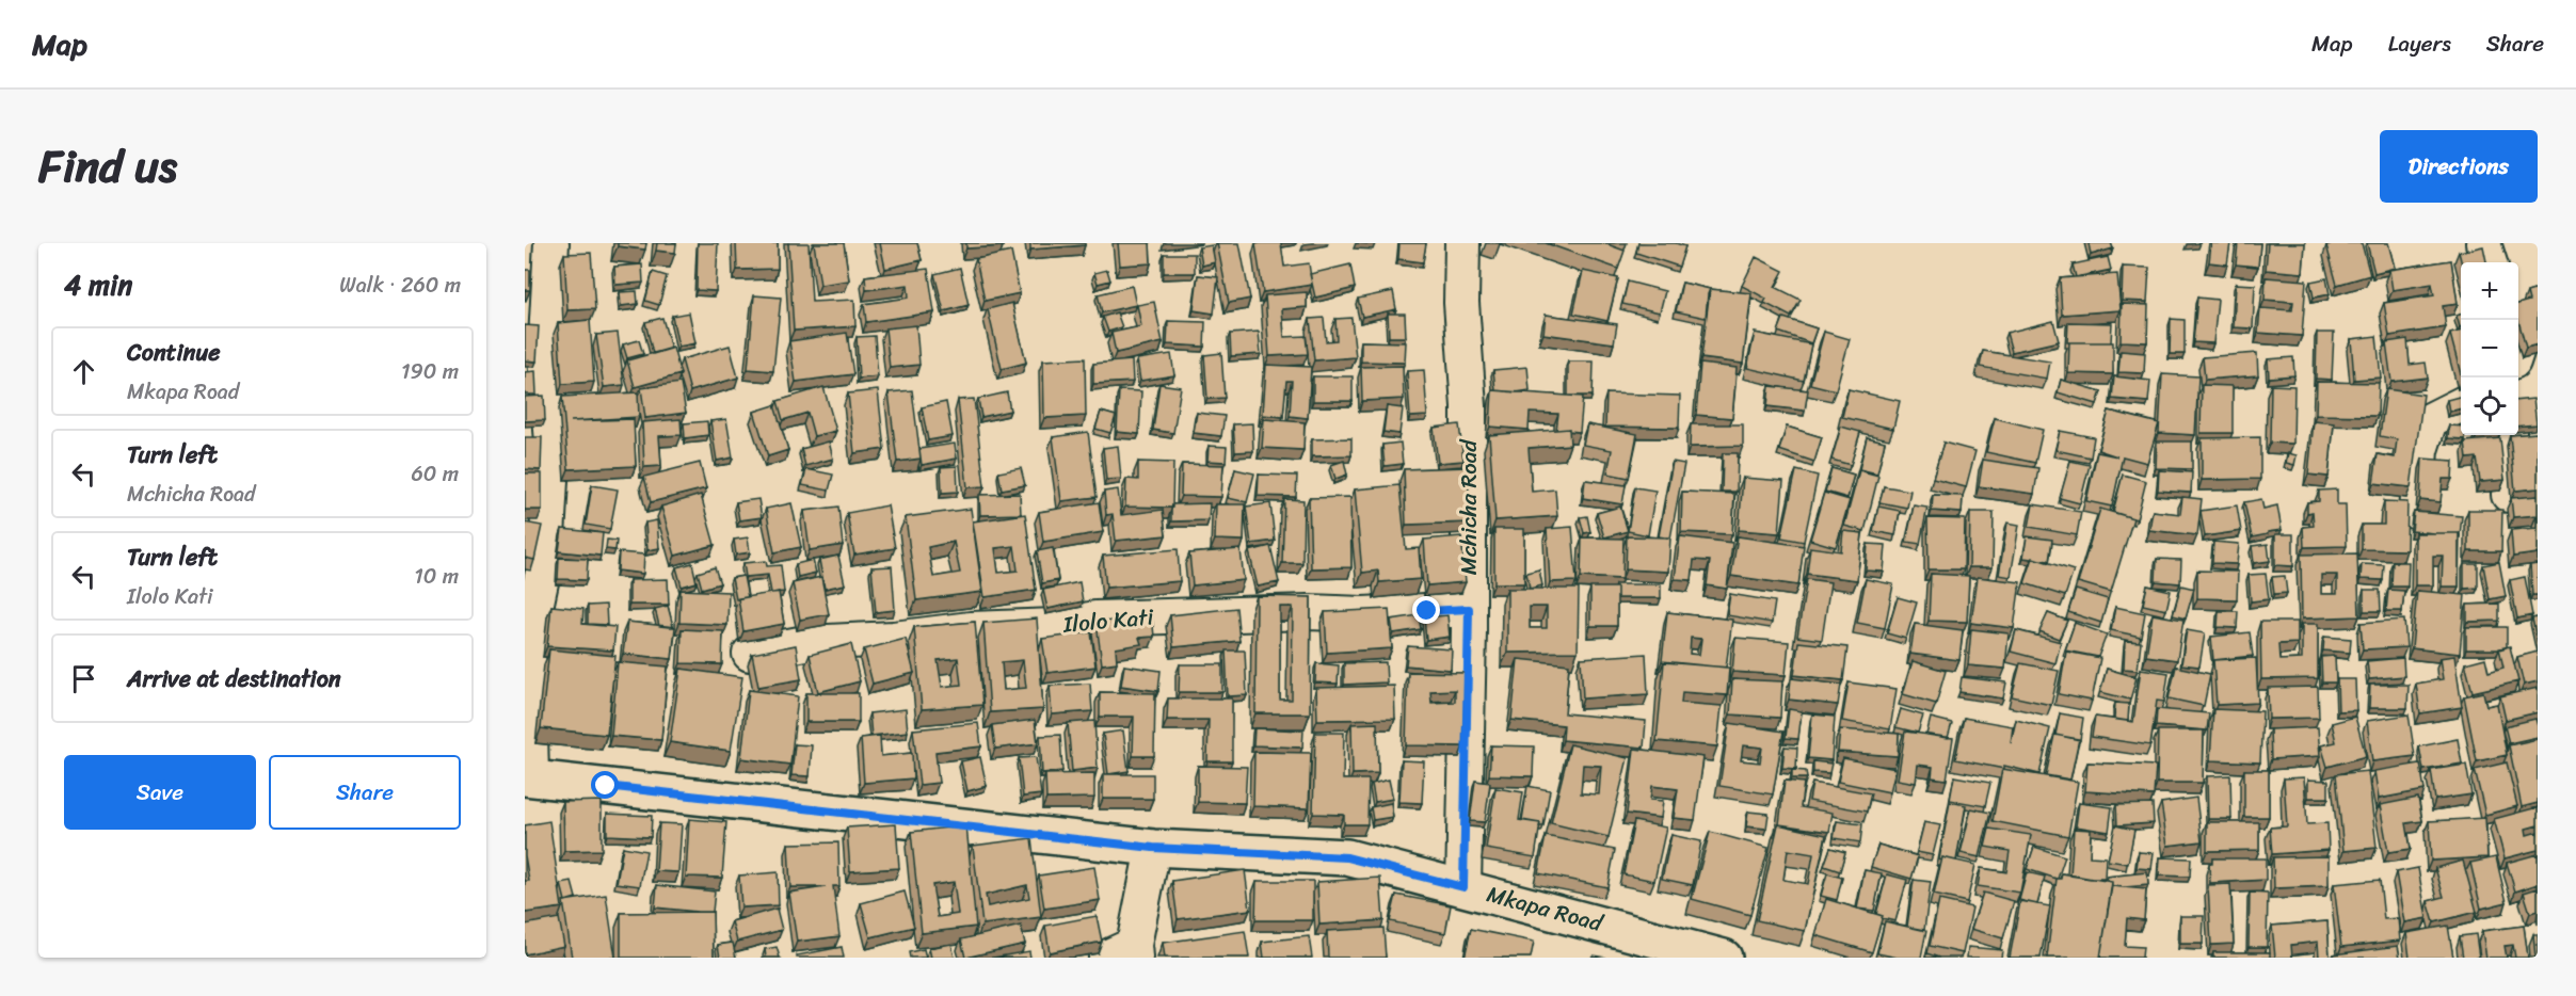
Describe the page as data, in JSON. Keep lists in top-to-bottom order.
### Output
{
  "streets": {
    "street": ["Mchicha Road", "Ilolo Kati", "Mkapa Road"]
  },
  "crossings": [
    ["Mchicha Road", "Ilolo Kati"],
    ["Mchicha Road", "Mkapa Road"]
  ],
  "page": {
    "header": "Map",
    "nav": ["Map", "Layers", "Share"],
    "title": "Find us",
    "buttons": [
      "Directions",
      ["Save", "Share"]
    ],
    "heading": ["4 min", "Walk · 260 m"],
    "map_buttons": ["+", "−"],
    "list": [
      ["Continue", "Mkapa Road", "190 m"],
      ["Turn left", "Mchicha Road", "60 m"],
      ["Turn left", "Ilolo Kati", "10 m"],
      "Arrive at destination"
    ]
  }
}
